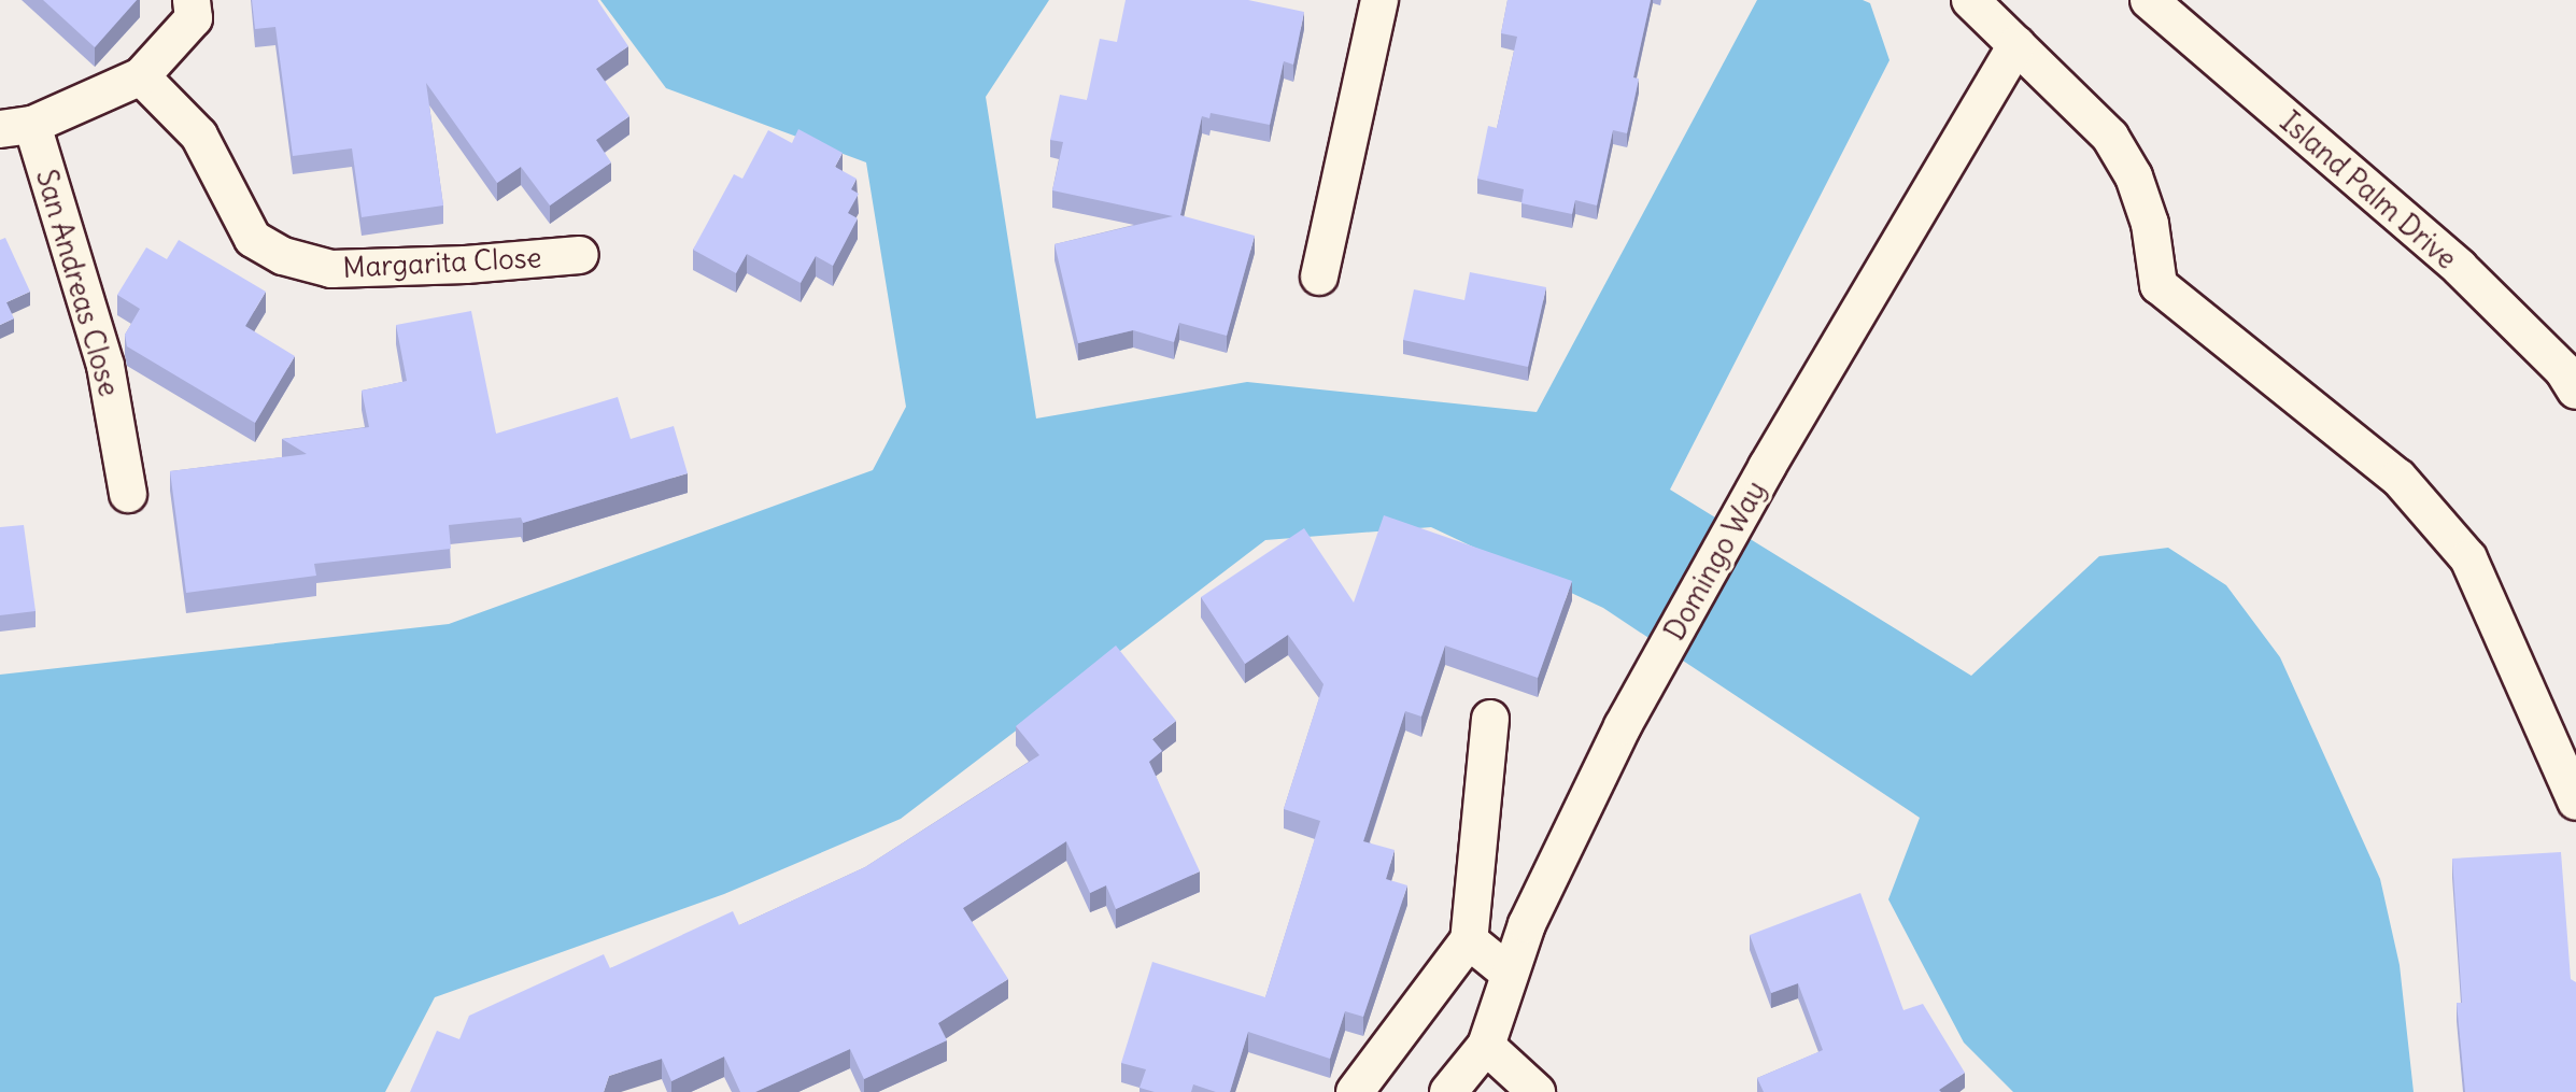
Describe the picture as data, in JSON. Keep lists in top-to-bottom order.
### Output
{
  "streets": {
    "street": [
      "Island Palm Drive",
      "Margarita Close",
      "San Andreas Close",
      "Domingo Way"
    ]
  }
}
